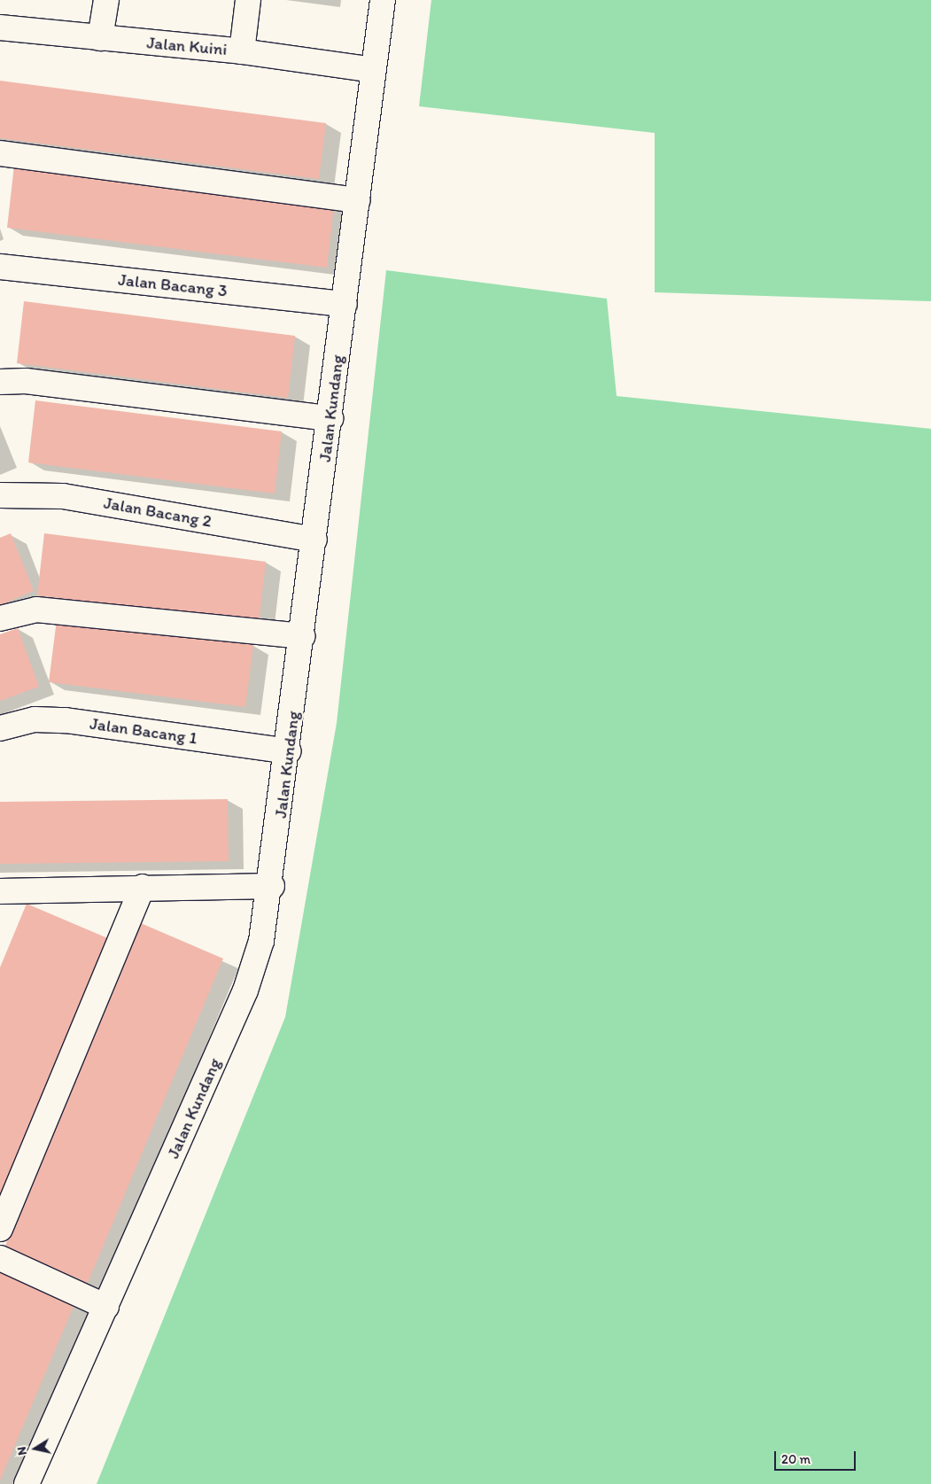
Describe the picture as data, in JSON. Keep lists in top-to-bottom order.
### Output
{
  "streets": {
    "street": [
      "Jalan Kuini",
      "Jalan Bacang 3",
      "Jalan Kundang",
      "Jalan Bacang 2",
      "Jalan Bacang 1"
    ]
  },
  "crossings": [
    ["Jalan Kuini", "Jalan Kundang"],
    ["Jalan Bacang 3", "Jalan Kundang"],
    ["Jalan Kundang", "Jalan Bacang 2"],
    ["Jalan Kundang", "Jalan Bacang 1"]
  ],
  "scale_bar": "20 m",
  "north": "left"
}
